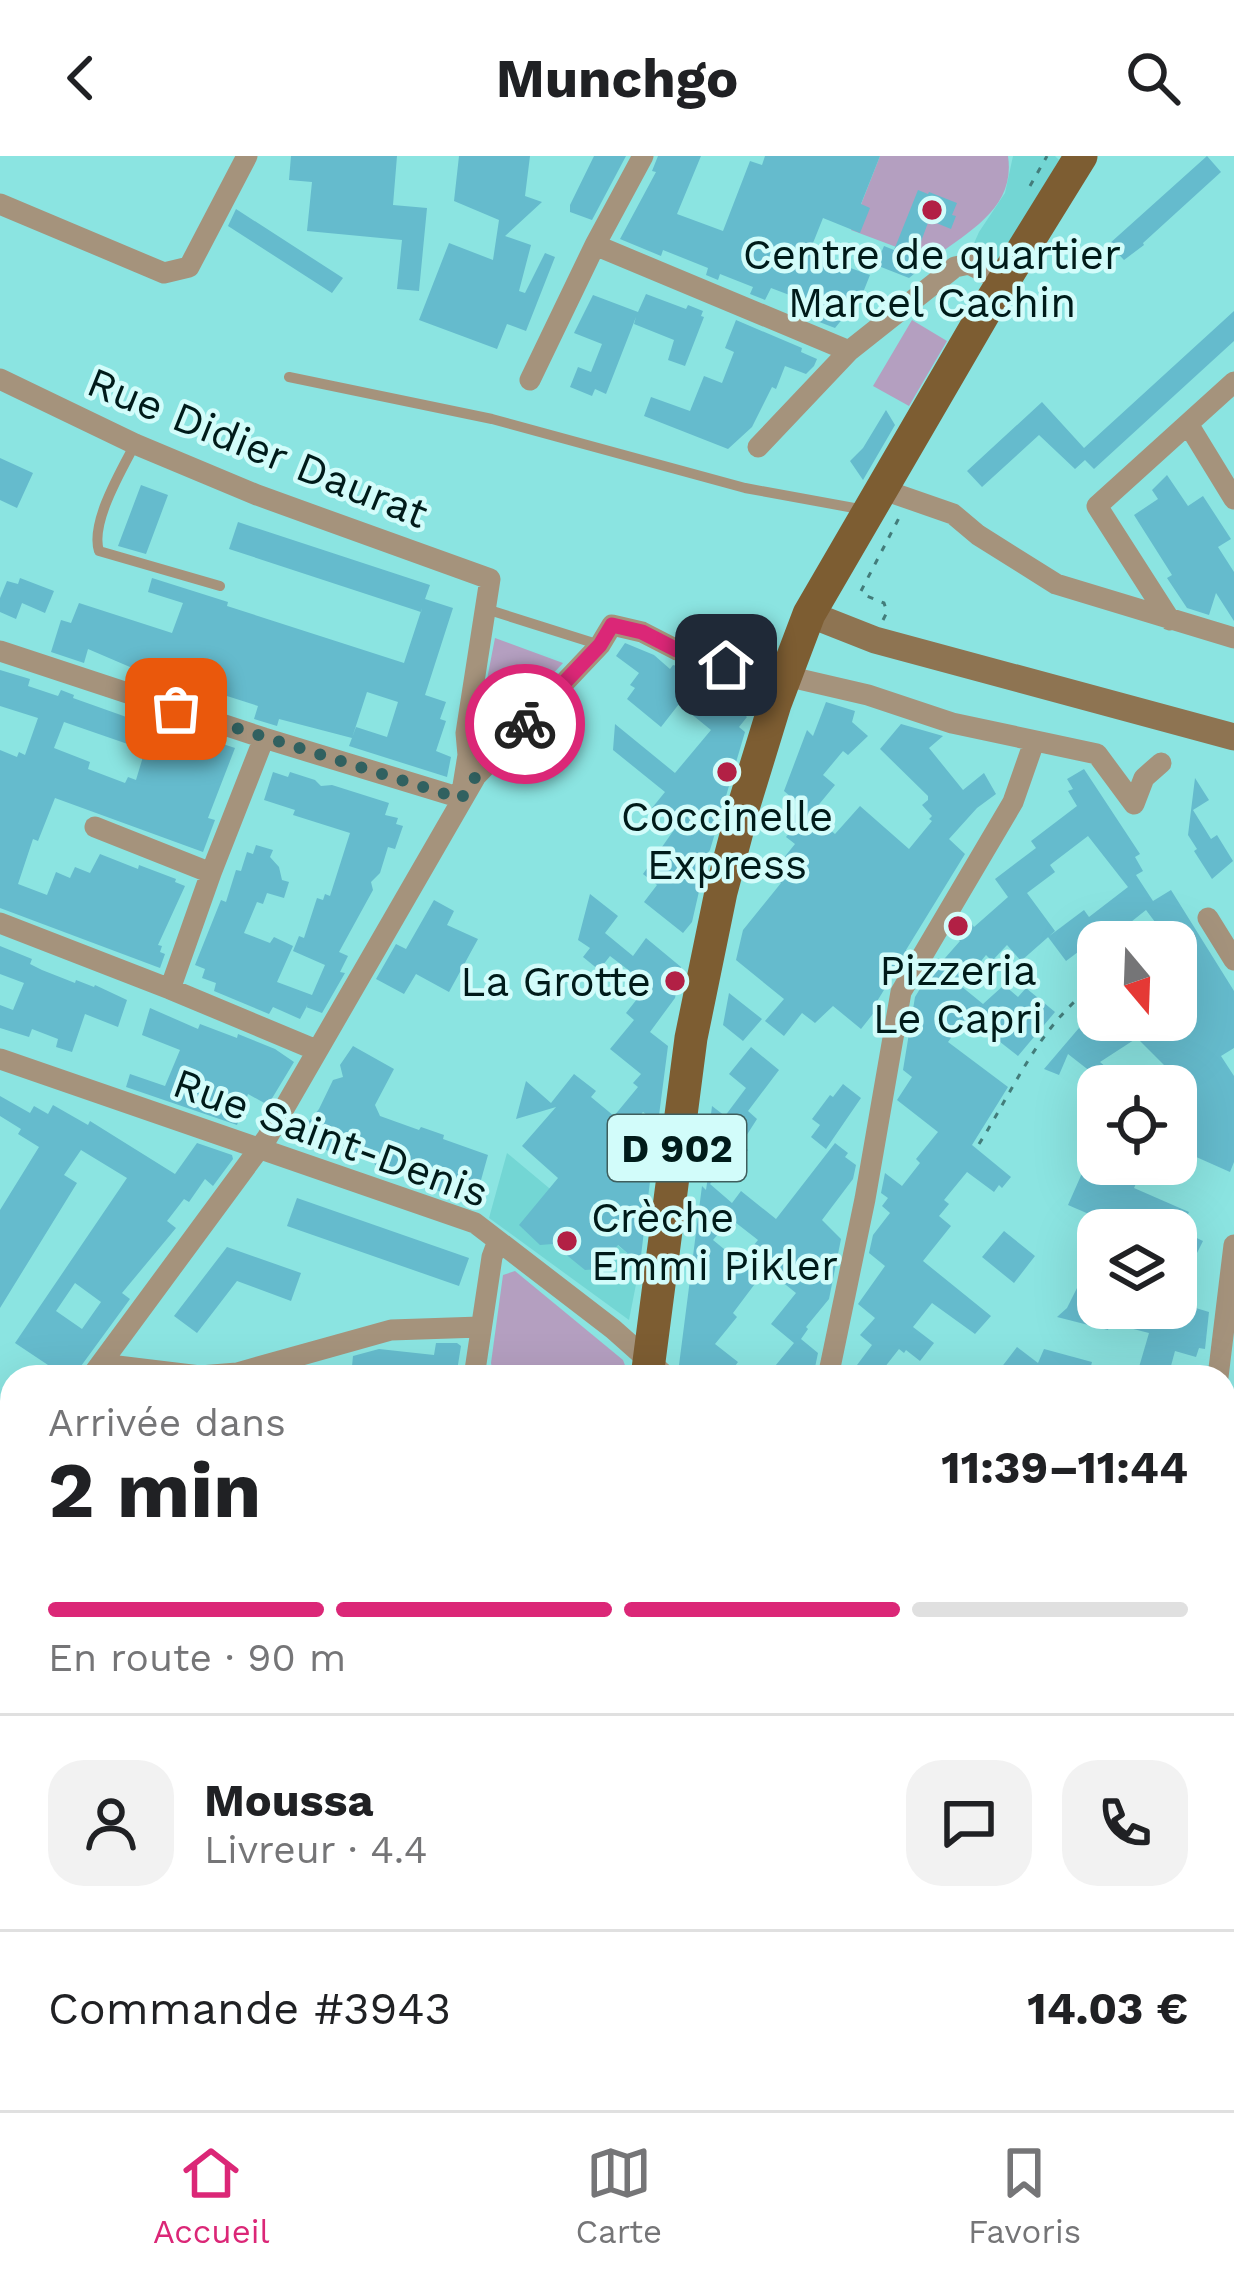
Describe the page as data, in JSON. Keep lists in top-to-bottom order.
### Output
{
  "streets": {
    "main road": ["D 902"],
    "street": ["Rue Didier Daurat", "Rue Saint-Denis"]
  },
  "places": [
    "Centre de quartier Marcel Cachin",
    "Coccinelle Express",
    "Pizzeria Le Capri",
    "La Grotte",
    "Crèche Emmi Pikler"
  ],
  "north": "bottom",
  "page": {
    "header": "Munchgo",
    "heading": ["2 min", "Arrivée dans", "11:39–11:44"],
    "panel": [
      "Moussa",
      "Livreur · 4.4",
      "Commande #3943",
      "14.03 €"
    ],
    "bar": "En route · 90 m",
    "tabs": ["Accueil", "Carte", "Favoris"]
  }
}
